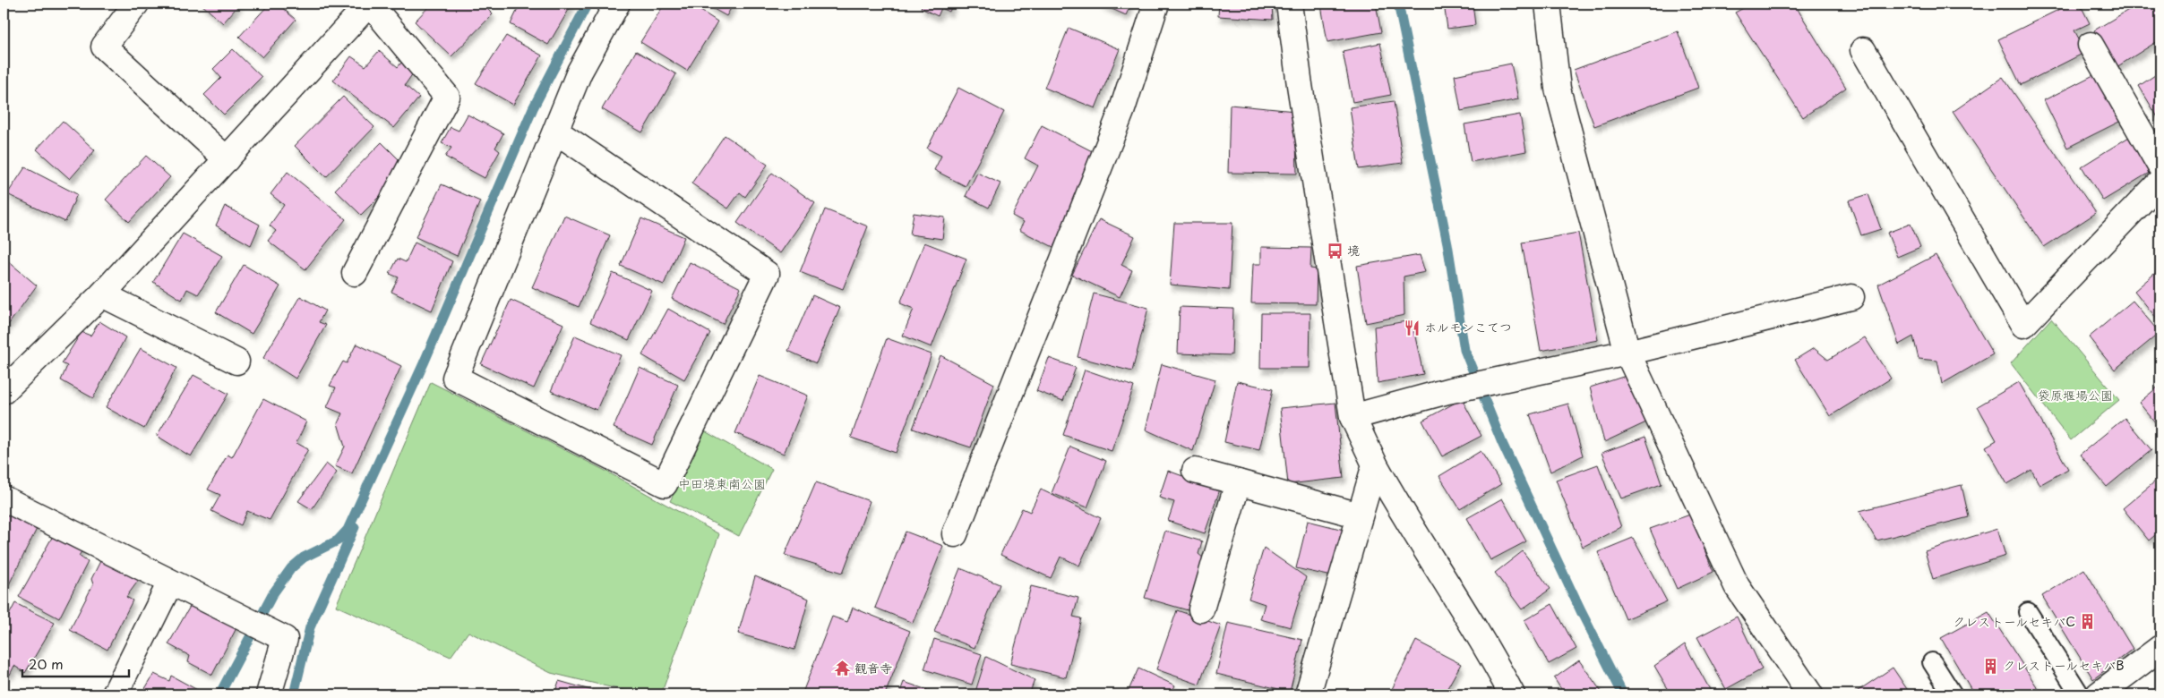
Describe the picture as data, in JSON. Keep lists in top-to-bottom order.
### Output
{
  "parks": ["袋原堰場公園", "中田境東南公園"],
  "places": {
    "bus stop": ["境"],
    "restaurant": ["ホルモンこてつ"],
    "building": ["クレストールセキバC", "クレストールセキバB"],
    "temple": ["観音寺"]
  },
  "scale_bar": "20 m"
}
